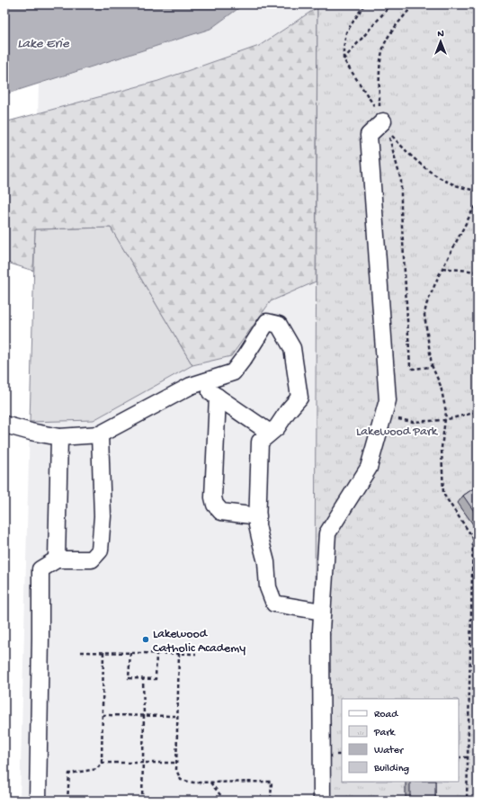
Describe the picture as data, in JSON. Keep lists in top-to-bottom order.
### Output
{
  "water": ["Lake Erie"],
  "parks": ["Lakewood Park"],
  "places": ["Lakewood Catholic Academy"],
  "legend": [
    "Road",
    "Park",
    "Water",
    "Building"
  ],
  "north": "top"
}
